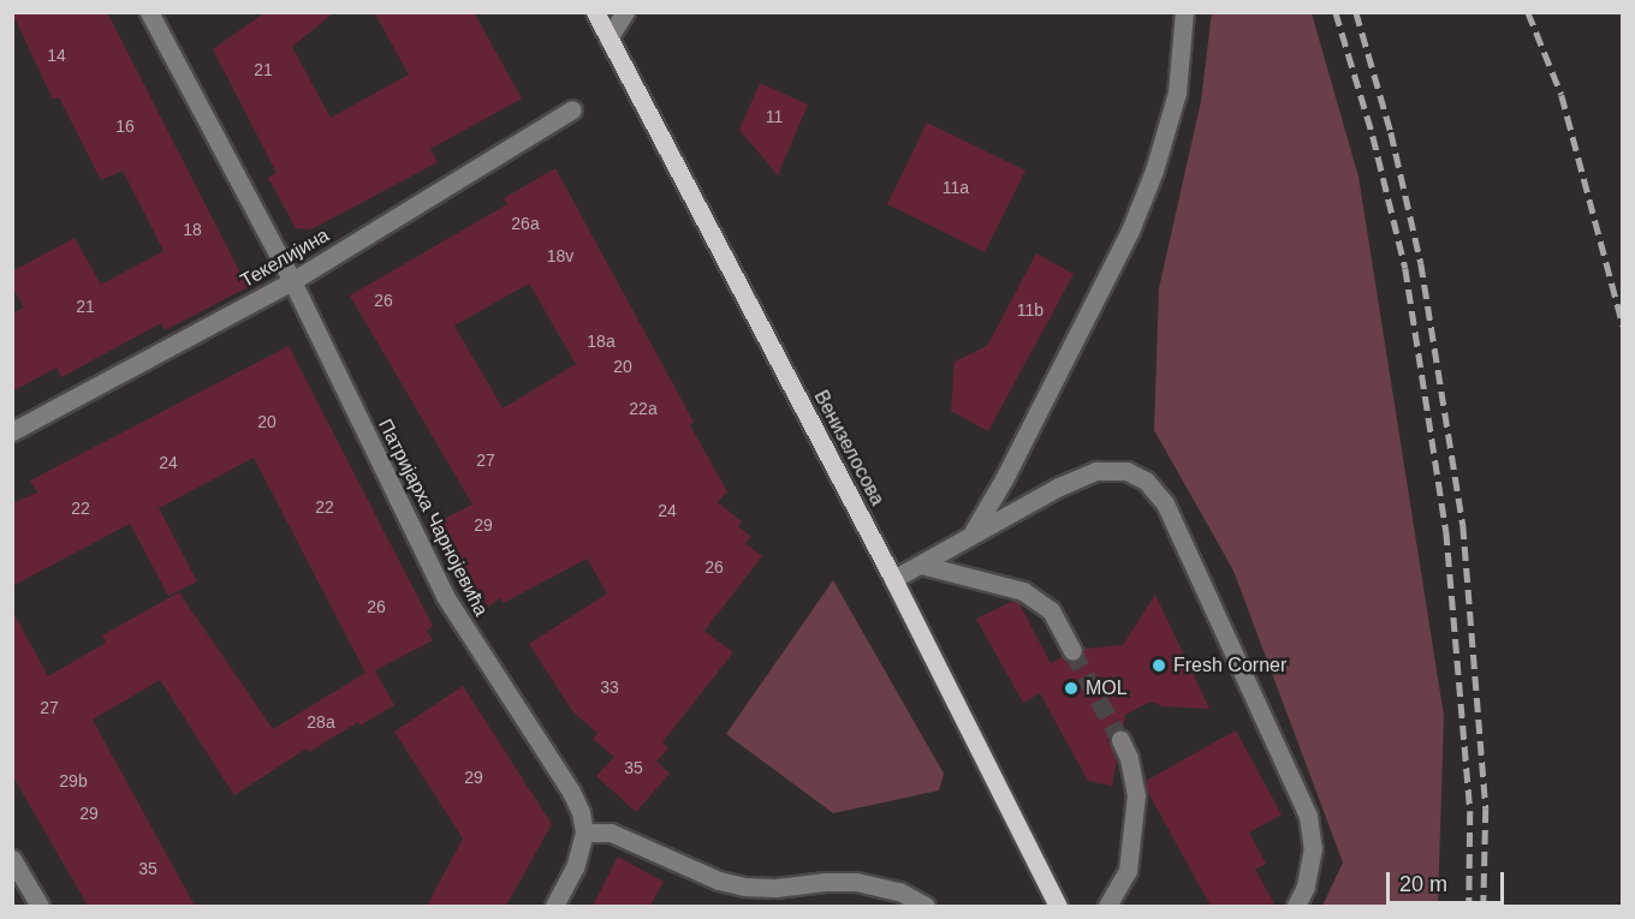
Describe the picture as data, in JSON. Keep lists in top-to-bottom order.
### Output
{
  "streets": {
    "main road": ["Венизелосова"],
    "street": ["Текелијина", "Патријарха Чарнојевића"]
  },
  "crossings": [
    ["Текелијина", "Патријарха Чарнојевића"]
  ],
  "places": ["Fresh Corner", "MOL"],
  "house_numbers": [
    "14",
    "21",
    "11",
    "16",
    "11a",
    "26a",
    "18",
    "18v",
    "26",
    "21",
    "11b",
    "18a",
    "20",
    "22a",
    "20",
    "27",
    "24",
    "22",
    "22",
    "24",
    "29",
    "26",
    "26",
    "33",
    "27",
    "28a",
    "35",
    "29",
    "29b",
    "29",
    "35"
  ],
  "scale_bar": "20 m"
}
